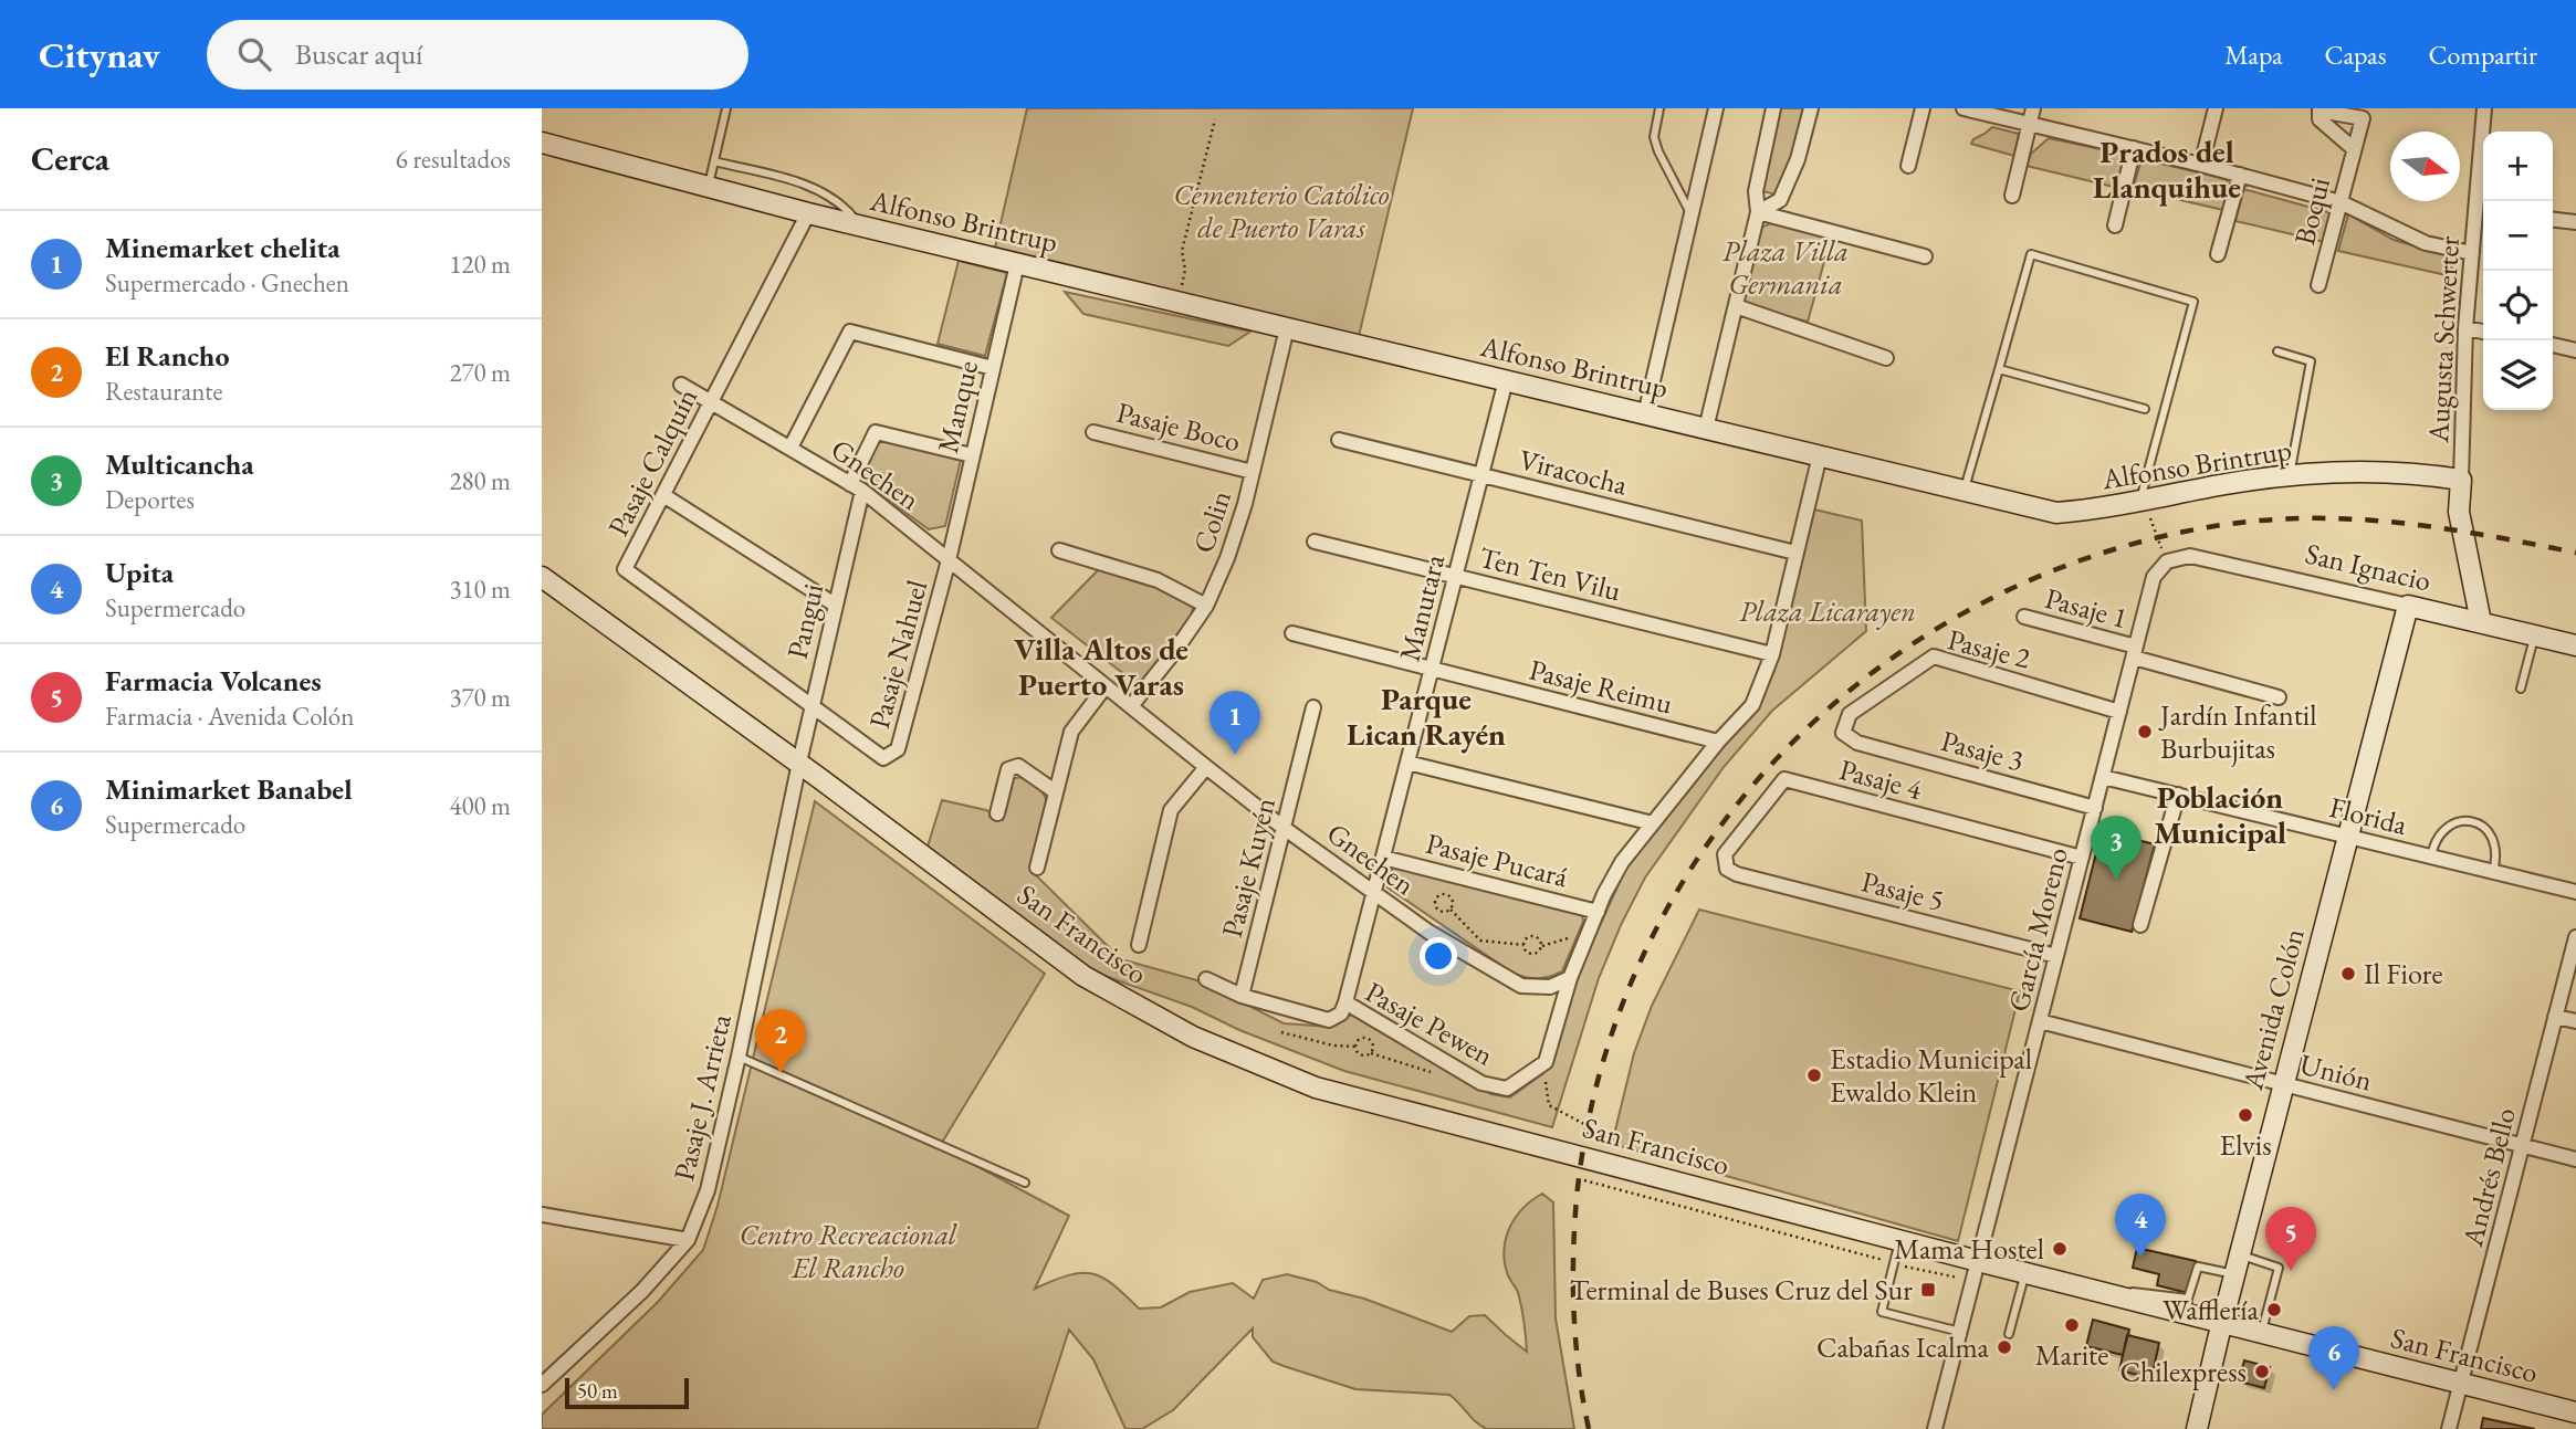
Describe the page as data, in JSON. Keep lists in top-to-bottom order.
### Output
{
  "streets": {
    "street": [
      "Boqui",
      "Alfonso Brintrup",
      "Augusta Schwerter",
      "Manque",
      "Pasaje Boco",
      "Pasaje Calquín",
      "Viracocha",
      "Gnechen",
      "Colin",
      "San Ignacio",
      "Ten Ten Vilu",
      "Manutara",
      "Pasaje 1",
      "Pangui",
      "Pasaje 2",
      "Pasaje Nahuel",
      "Pasaje Reimu",
      "Pasaje 3",
      "Pasaje 4",
      "Florida",
      "Pasaje Pucará",
      "Pasaje Kuyén",
      "Pasaje 5",
      "García Moreno",
      "San Francisco",
      "Avenida Colón",
      "Pasaje Pewen",
      "Unión",
      "Pasaje J. Arrieta",
      "Andrés Bello"
    ]
  },
  "crossings": [
    ["Alfonso Brintrup", "Augusta Schwerter"],
    ["Alfonso Brintrup", "Manque"],
    ["Alfonso Brintrup", "Pasaje Calquín"],
    ["Alfonso Brintrup", "Colin"],
    ["Alfonso Brintrup", "Manutara"],
    ["Manque", "Gnechen"],
    ["Manque", "Pangui"],
    ["Manque", "Pasaje Nahuel"],
    ["Pasaje Boco", "Colin"],
    ["Pasaje Calquín", "Gnechen"],
    ["Pasaje Calquín", "Pangui"],
    ["Pasaje Calquín", "Pasaje Nahuel"],
    ["Viracocha", "Manutara"],
    ["Gnechen", "Colin"],
    ["Gnechen", "Manutara"],
    ["Gnechen", "Pangui"],
    ["Gnechen", "Pasaje Nahuel"],
    ["Gnechen", "Pasaje Kuyén"],
    ["Gnechen", "Pasaje Pewen"],
    ["San Ignacio", "García Moreno"],
    ["San Ignacio", "Avenida Colón"],
    ["Ten Ten Vilu", "Manutara"],
    ["Manutara", "Pasaje Reimu"],
    ["Manutara", "Pasaje Pucará"],
    ["Manutara", "Pasaje Pewen"],
    ["Pasaje 1", "García Moreno"],
    ["Pangui", "Pasaje Nahuel"],
    ["Pangui", "San Francisco"],
    ["Pangui", "Pasaje J. Arrieta"],
    ["Pasaje 2", "Pasaje 3"],
    ["Pasaje 2", "García Moreno"],
    ["Pasaje 3", "García Moreno"],
    ["Pasaje 4", "Pasaje 5"],
    ["Pasaje 4", "García Moreno"],
    ["Florida", "García Moreno"],
    ["Florida", "Avenida Colón"],
    ["Pasaje Kuyén", "Pasaje Pewen"],
    ["Pasaje 5", "García Moreno"],
    ["García Moreno", "San Francisco"],
    ["García Moreno", "Unión"],
    ["San Francisco", "Avenida Colón"],
    ["San Francisco", "Pasaje J. Arrieta"],
    ["San Francisco", "Andrés Bello"],
    ["Avenida Colón", "Unión"],
    ["Unión", "Andrés Bello"]
  ],
  "districts": [
    "Prados del Llanquihue",
    "Villa Altos de Puerto Varas",
    "Parque Lican Rayén",
    "Población Municipal"
  ],
  "parks": [
    "Cementerio Católico de Puerto Varas",
    "Plaza Villa Germania",
    "Plaza Licarayen",
    "Centro Recreacional El Rancho"
  ],
  "places": {
    "other": [
      "Jardín Infantil Burbujitas",
      "Il Fiore",
      "Estadio Municipal Ewaldo Klein",
      "Elvis",
      "Mama Hostel",
      "Wafflería",
      "Marite",
      "Cabañas Icalma",
      "Chilexpress"
    ],
    "transit": ["Terminal de Buses Cruz del Sur"]
  },
  "scale_bar": "50 m",
  "north": "right",
  "page": {
    "header": "Citynav",
    "search": "Buscar aquí",
    "nav": ["Mapa", "Capas", "Compartir"],
    "heading": ["Cerca", "6 resultados"],
    "map_buttons": ["+", "−"],
    "list": [
      {
        "mark": "1",
        "name": "Minemarket chelita",
        "note": "Supermercado · Gnechen",
        "value": "120 m"
      },
      {
        "mark": "2",
        "name": "El Rancho",
        "note": "Restaurante",
        "value": "270 m"
      },
      {
        "mark": "3",
        "name": "Multicancha",
        "note": "Deportes",
        "value": "280 m"
      },
      {
        "mark": "4",
        "name": "Upita",
        "note": "Supermercado",
        "value": "310 m"
      },
      {
        "mark": "5",
        "name": "Farmacia Volcanes",
        "note": "Farmacia · Avenida Colón",
        "value": "370 m"
      },
      {
        "mark": "6",
        "name": "Minimarket Banabel",
        "note": "Supermercado",
        "value": "400 m"
      }
    ],
    "pins": [
      "1",
      "3",
      "2",
      "4",
      "5",
      "6"
    ],
    "scale": "50 m"
  }
}
